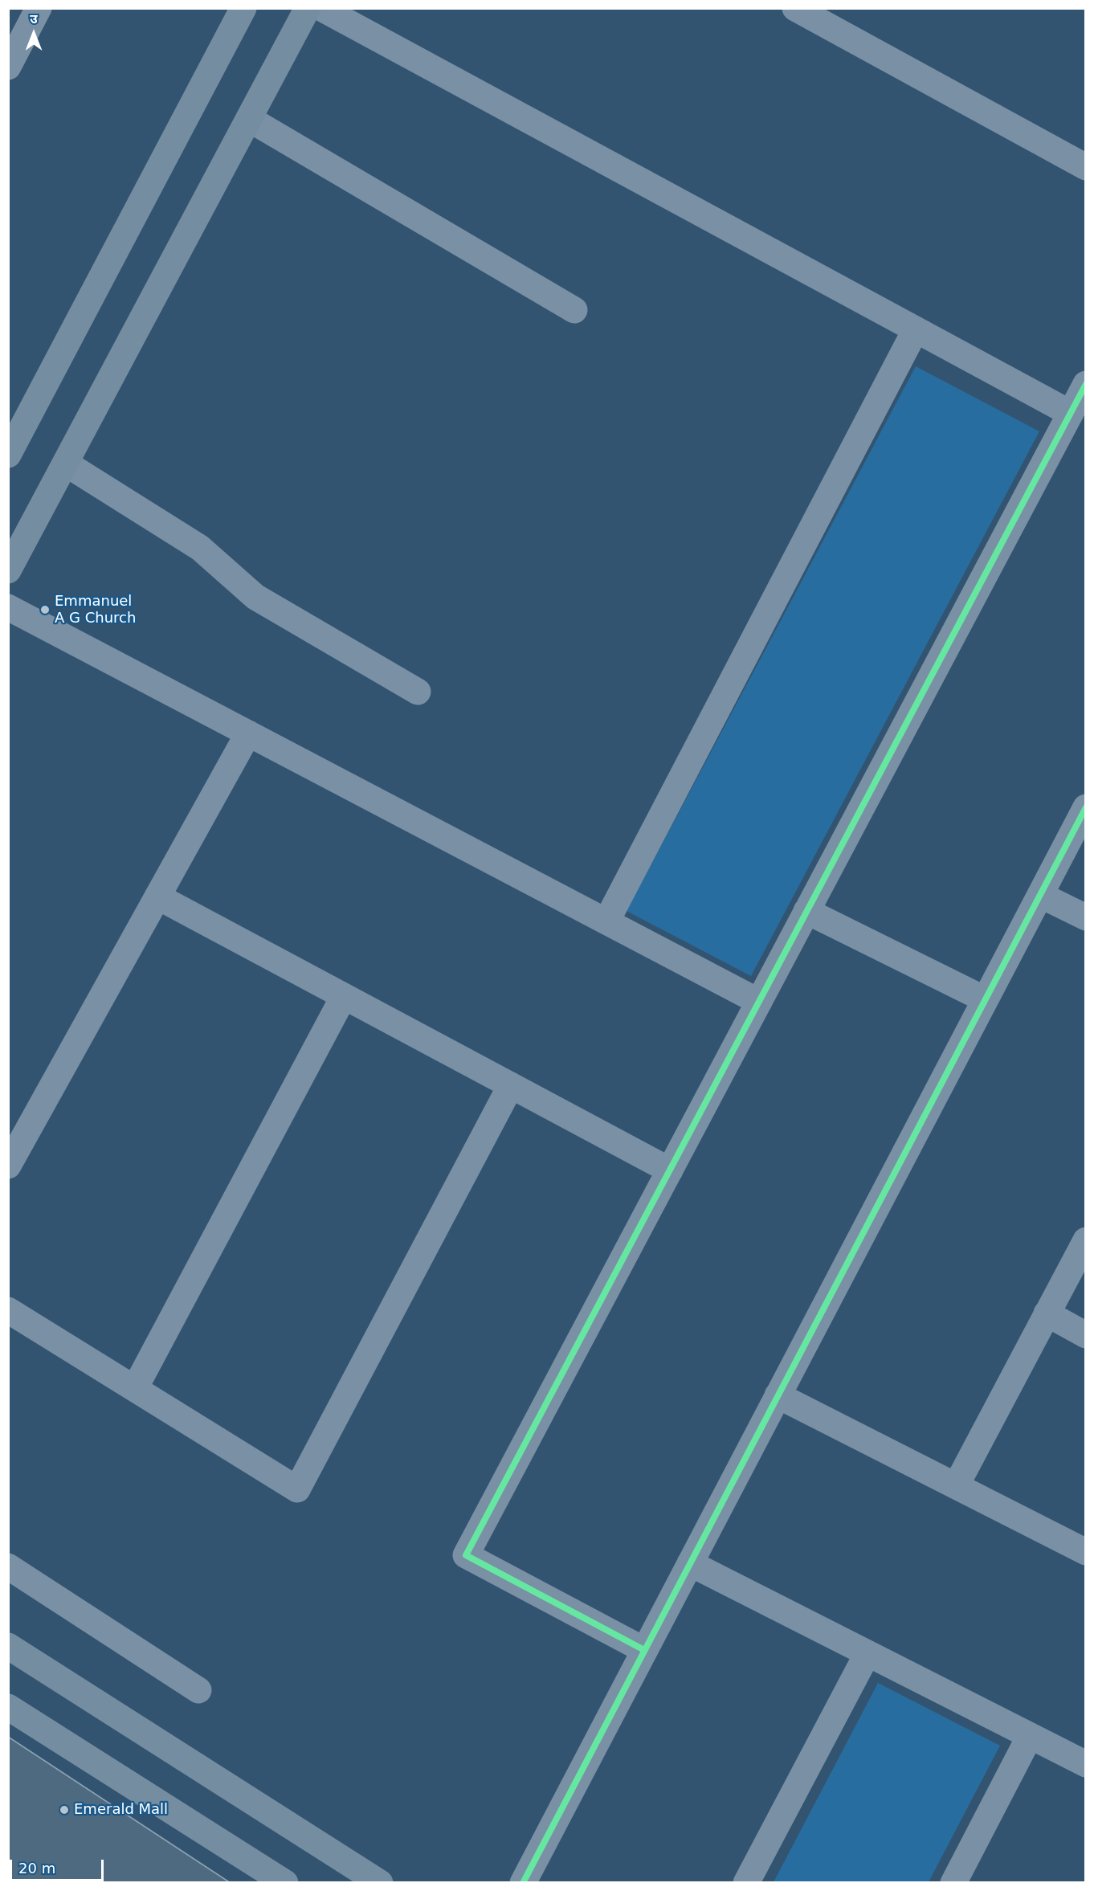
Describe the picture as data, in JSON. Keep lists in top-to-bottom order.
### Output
{
  "places": ["Emmanuel A G Church", "Emerald Mall"],
  "scale_bar": "20 m",
  "north": "top"
}
